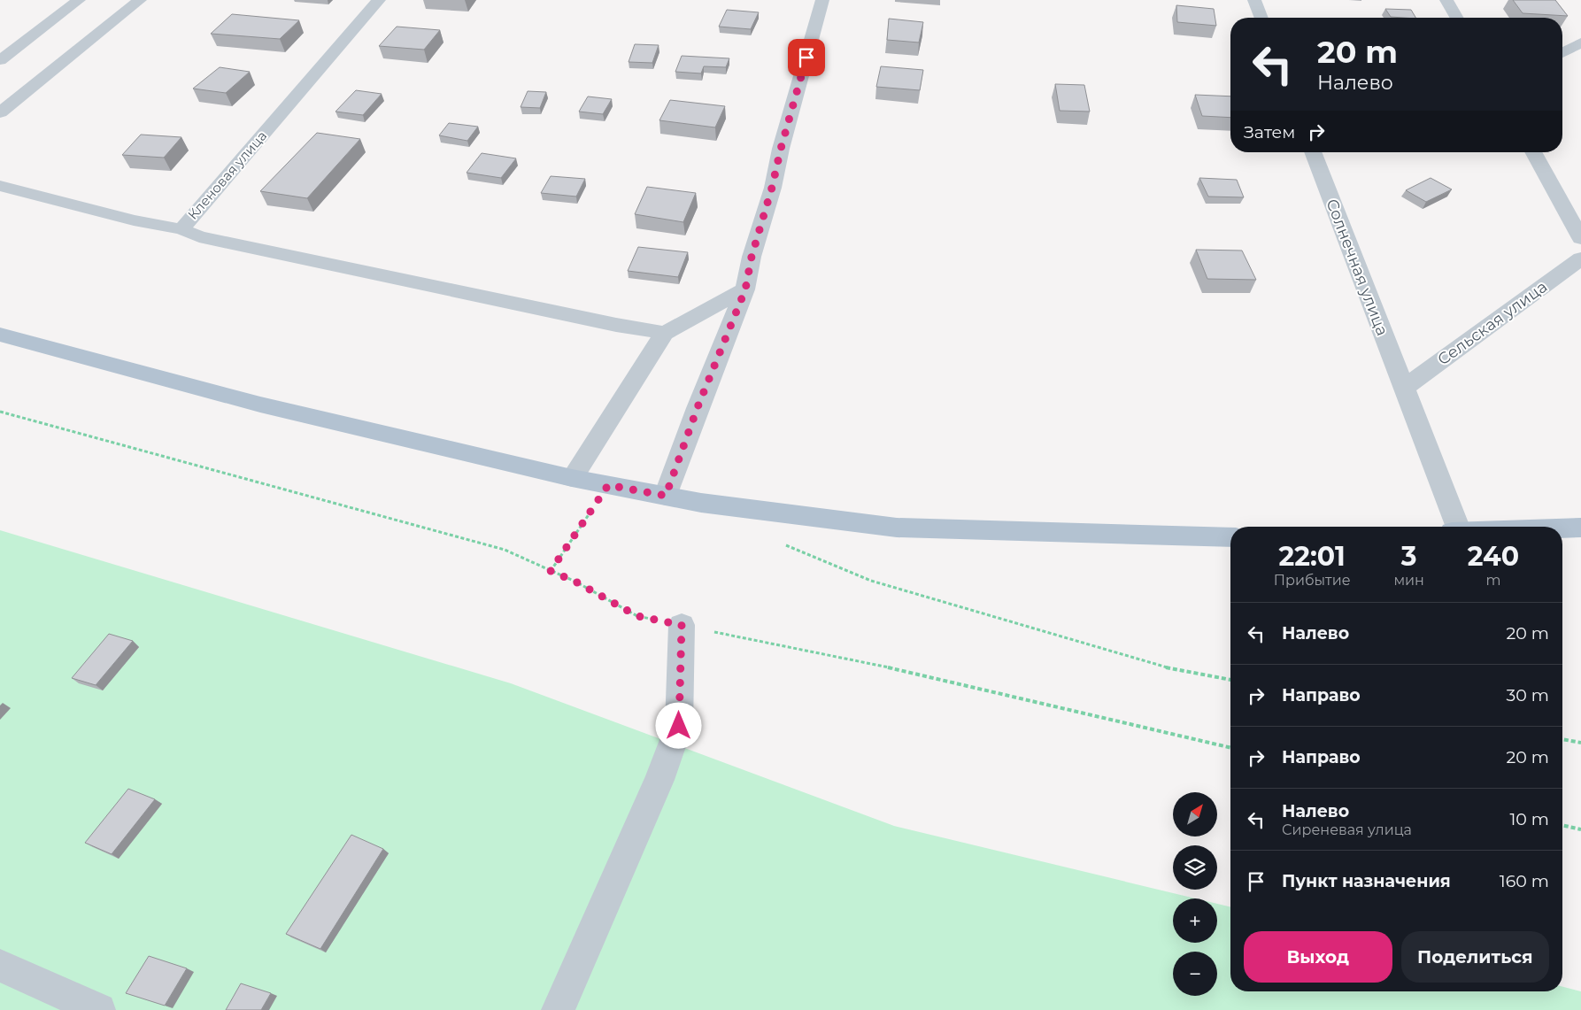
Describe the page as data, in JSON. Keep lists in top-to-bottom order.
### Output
{
  "streets": {
    "street": ["Кленовая улица", "Солнечная улица", "Сельская улица"]
  },
  "crossings": [
    ["Солнечная улица", "Сельская улица"]
  ],
  "north": "top right",
  "page": {
    "turn": ["20 m", "Налево"],
    "then": "Затем",
    "eta": [
      "22:01",
      "Прибытие",
      "3",
      "мин",
      "240",
      "m"
    ],
    "list": [
      {
        "name": "Налево",
        "value": "20 m"
      },
      {
        "name": "Направо",
        "value": "30 m"
      },
      {
        "name": "Направо",
        "value": "20 m"
      },
      {
        "name": "Налево",
        "note": "Сиреневая улица",
        "value": "10 m"
      },
      {
        "name": "Пункт назначения",
        "value": "160 m"
      }
    ],
    "map_buttons": ["+", "−"],
    "buttons": ["Выход", "Поделиться"]
  }
}
